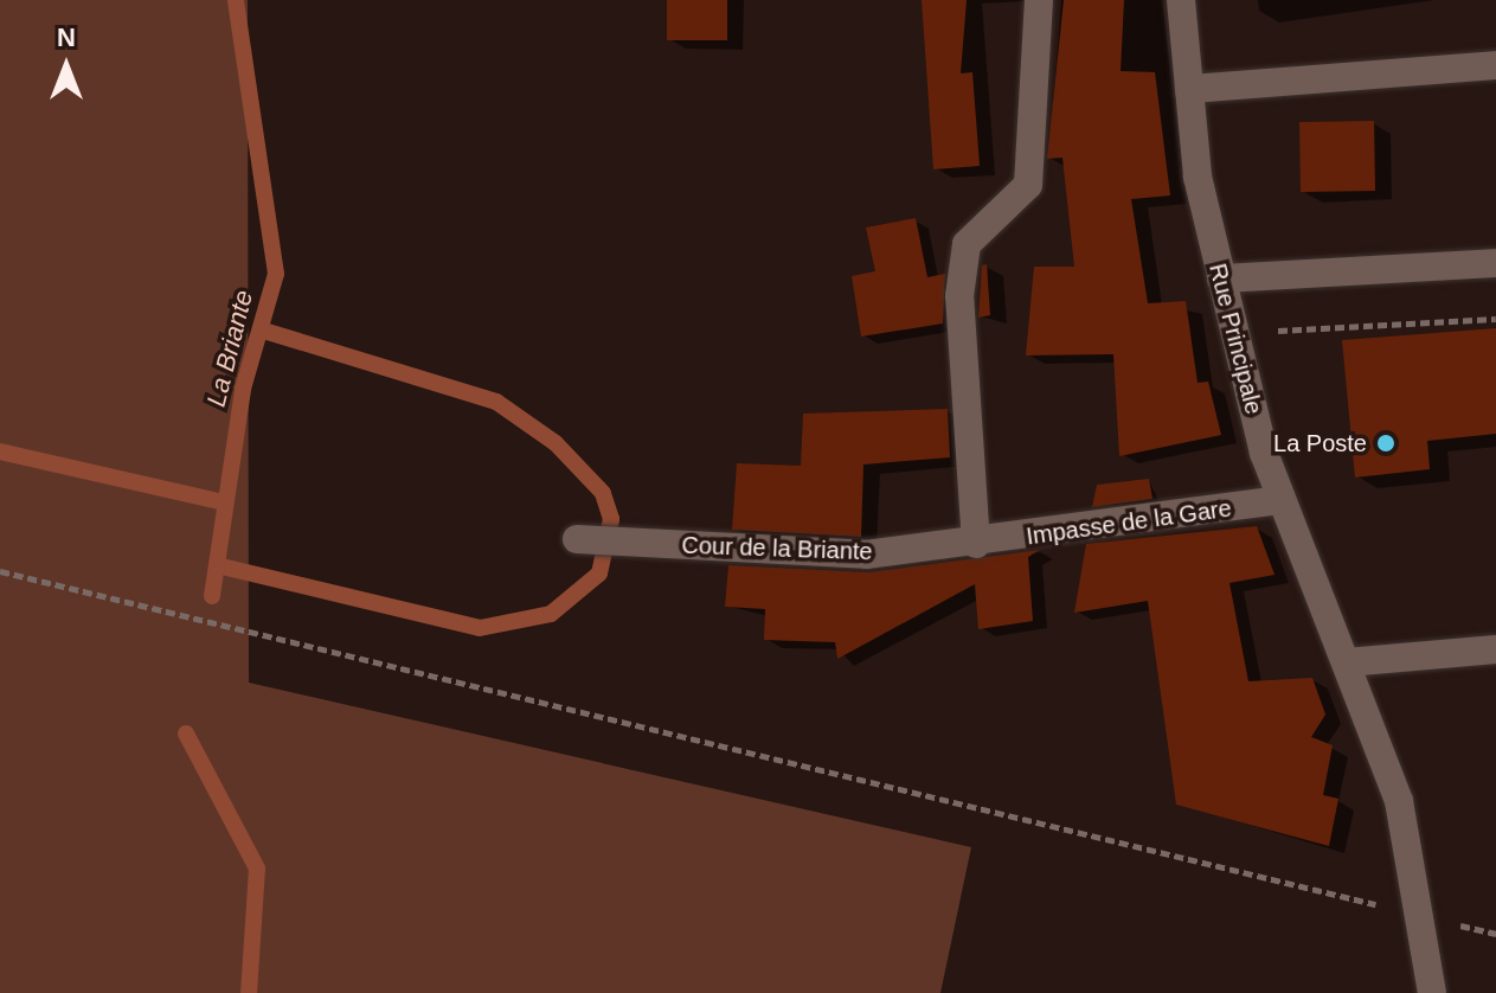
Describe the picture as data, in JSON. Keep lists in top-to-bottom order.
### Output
{
  "streets": {
    "street": ["Rue Principale", "Impasse de la Gare", "Cour de la Briante"]
  },
  "crossings": [
    ["Rue Principale", "Impasse de la Gare"],
    ["Impasse de la Gare", "Cour de la Briante"]
  ],
  "water": ["La Briante"],
  "places": ["La Poste"],
  "north": "top"
}
